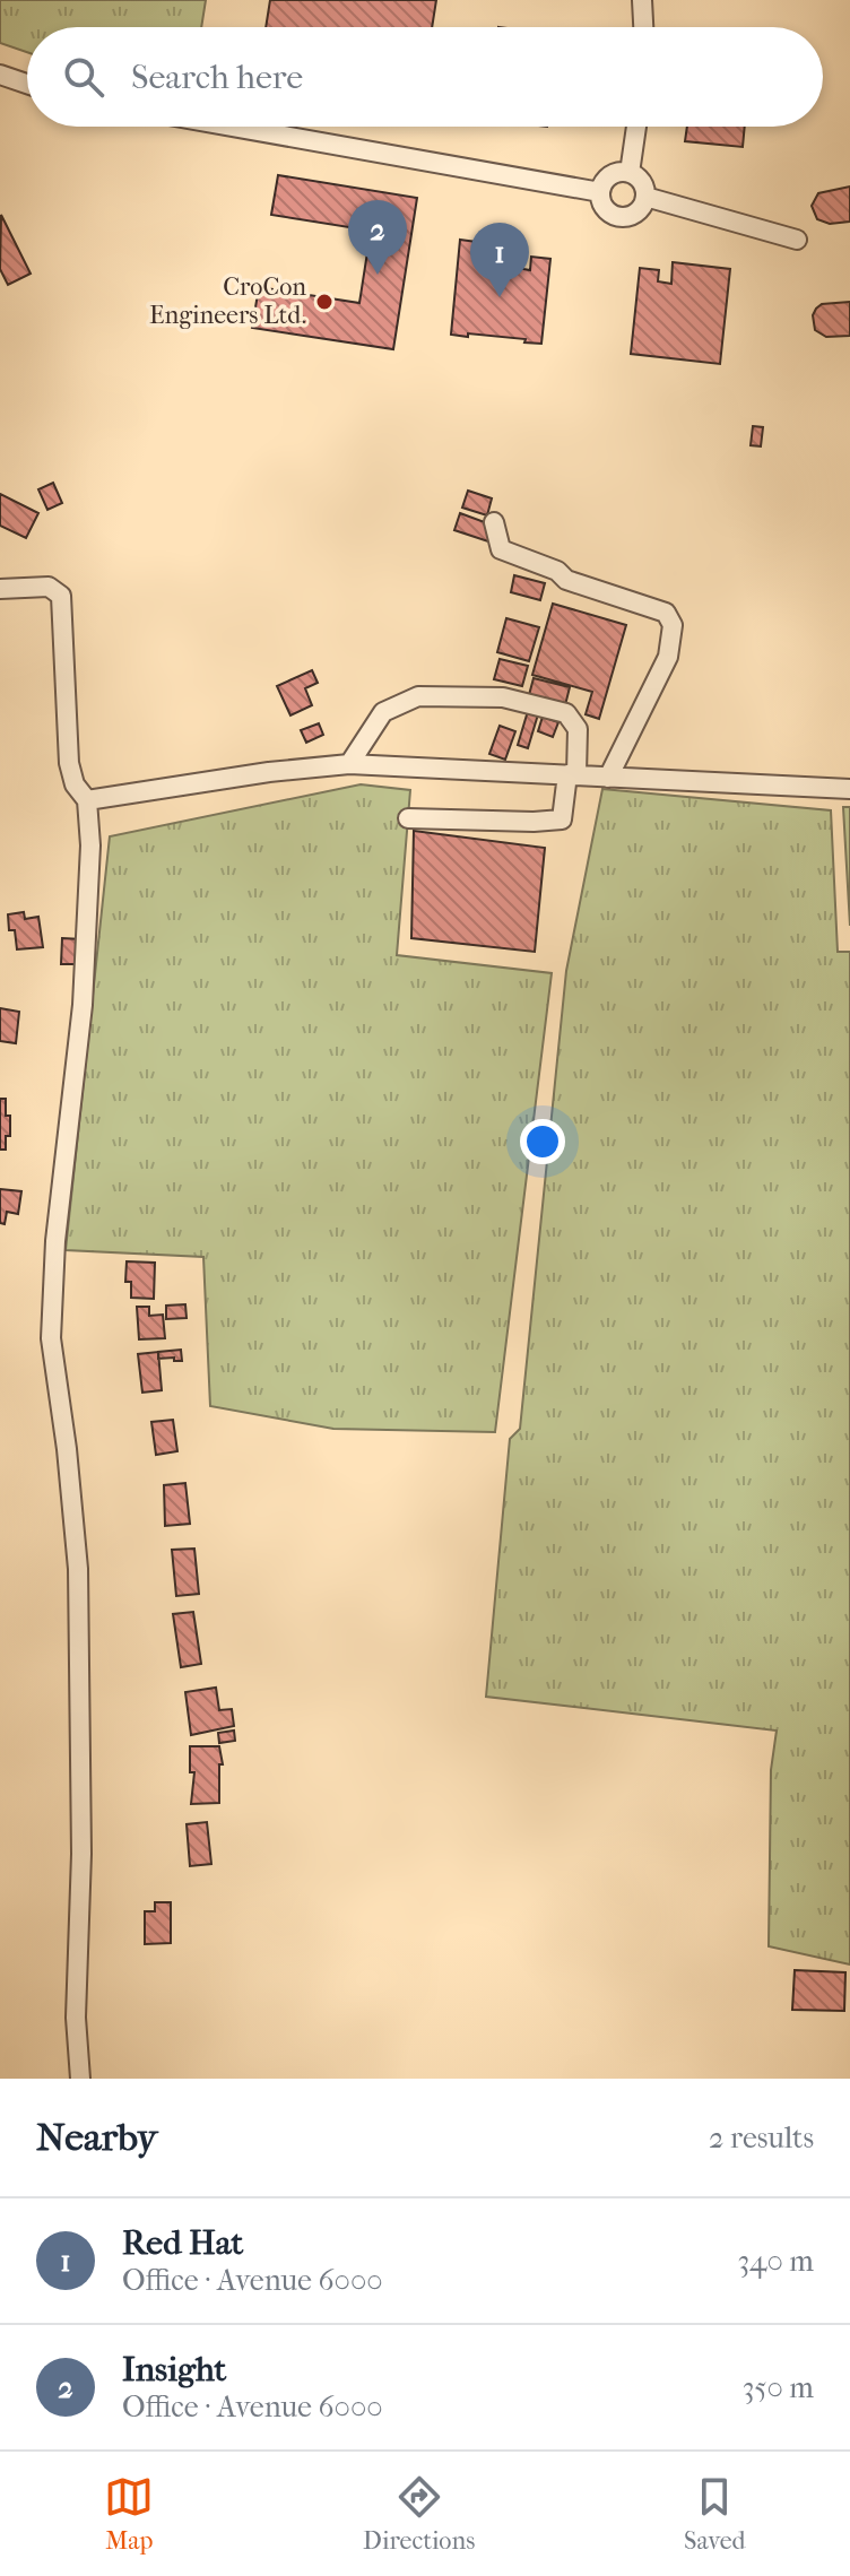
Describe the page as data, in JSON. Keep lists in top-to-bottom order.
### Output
{
  "places": ["CroCon Engineers Ltd."],
  "page": {
    "search": "Search here",
    "pins": ["2", "1"],
    "heading": ["Nearby", "2 results"],
    "list": [
      {
        "mark": "1",
        "name": "Red Hat",
        "note": "Office · Avenue 6000",
        "value": "340 m"
      },
      {
        "mark": "2",
        "name": "Insight",
        "note": "Office · Avenue 6000",
        "value": "350 m"
      }
    ],
    "nav": ["Map", "Directions", "Saved"]
  }
}
